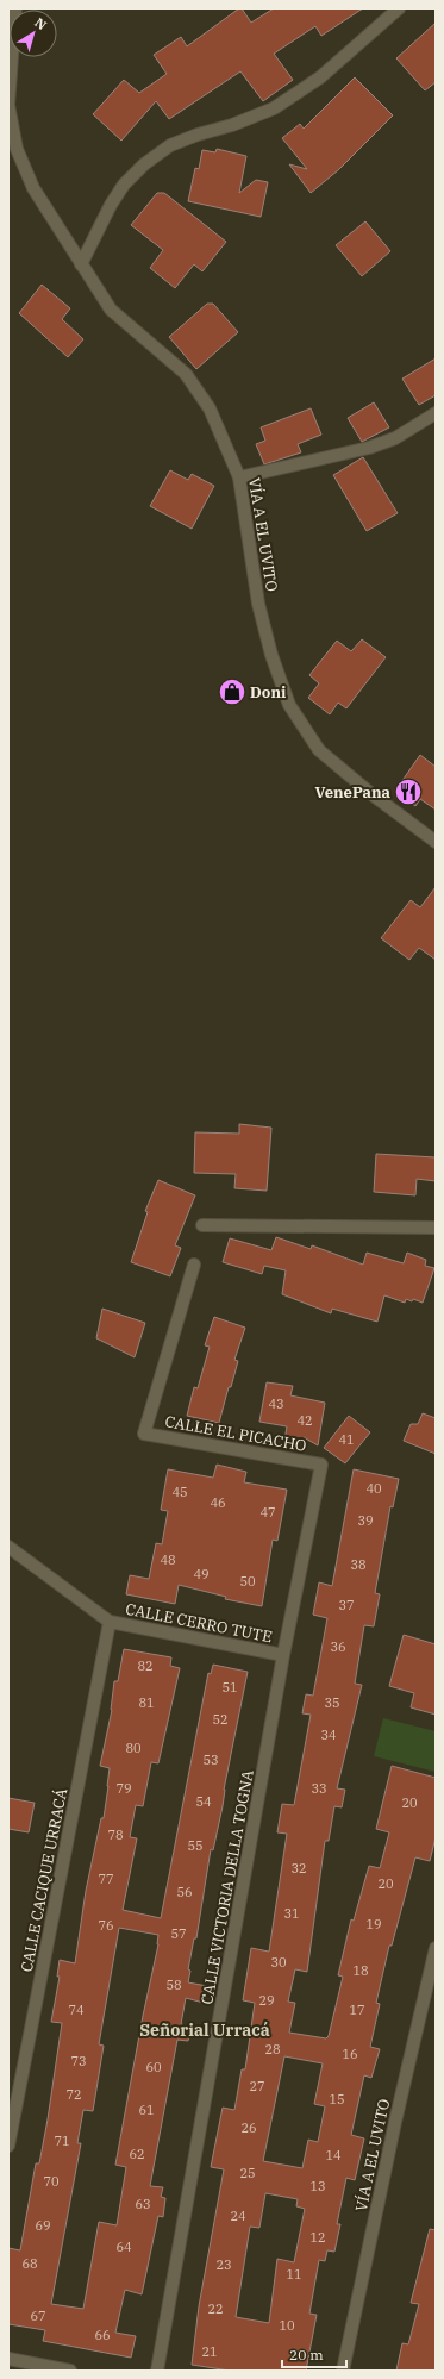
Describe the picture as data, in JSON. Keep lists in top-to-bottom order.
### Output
{
  "streets": {
    "street": [
      "VÍA A EL UVITO",
      "CALLE EL PICACHO",
      "CALLE CERRO TUTE",
      "CALLE CACIQUE URRACÁ",
      "CALLE VICTORIA DELLA TOGNA"
    ]
  },
  "crossings": [
    ["CALLE EL PICACHO", "CALLE VICTORIA DELLA TOGNA"],
    ["CALLE CERRO TUTE", "CALLE CACIQUE URRACÁ"],
    ["CALLE CERRO TUTE", "CALLE VICTORIA DELLA TOGNA"]
  ],
  "districts": ["Señorial Urracá"],
  "places": {
    "shop": ["Doni"],
    "restaurant": ["VenePana"]
  },
  "house_numbers": [
    "43",
    "42",
    "41",
    "40",
    "45",
    "46",
    "47",
    "39",
    "48",
    "38",
    "49",
    "50",
    "37",
    "36",
    "82",
    "51",
    "81",
    "35",
    "52",
    "34",
    "80",
    "53",
    "79",
    "33",
    "54",
    "20",
    "78",
    "55",
    "32",
    "77",
    "20",
    "56",
    "31",
    "19",
    "76",
    "57",
    "30",
    "18",
    "58",
    "29",
    "74",
    "17",
    "28",
    "16",
    "73",
    "60",
    "27",
    "72",
    "15",
    "61",
    "26",
    "71",
    "62",
    "14",
    "25",
    "70",
    "13",
    "63",
    "24",
    "69",
    "12",
    "64",
    "68",
    "23",
    "11",
    "22",
    "67",
    "10",
    "66",
    "21"
  ],
  "scale_bar": "20 m",
  "north": "top right"
}
